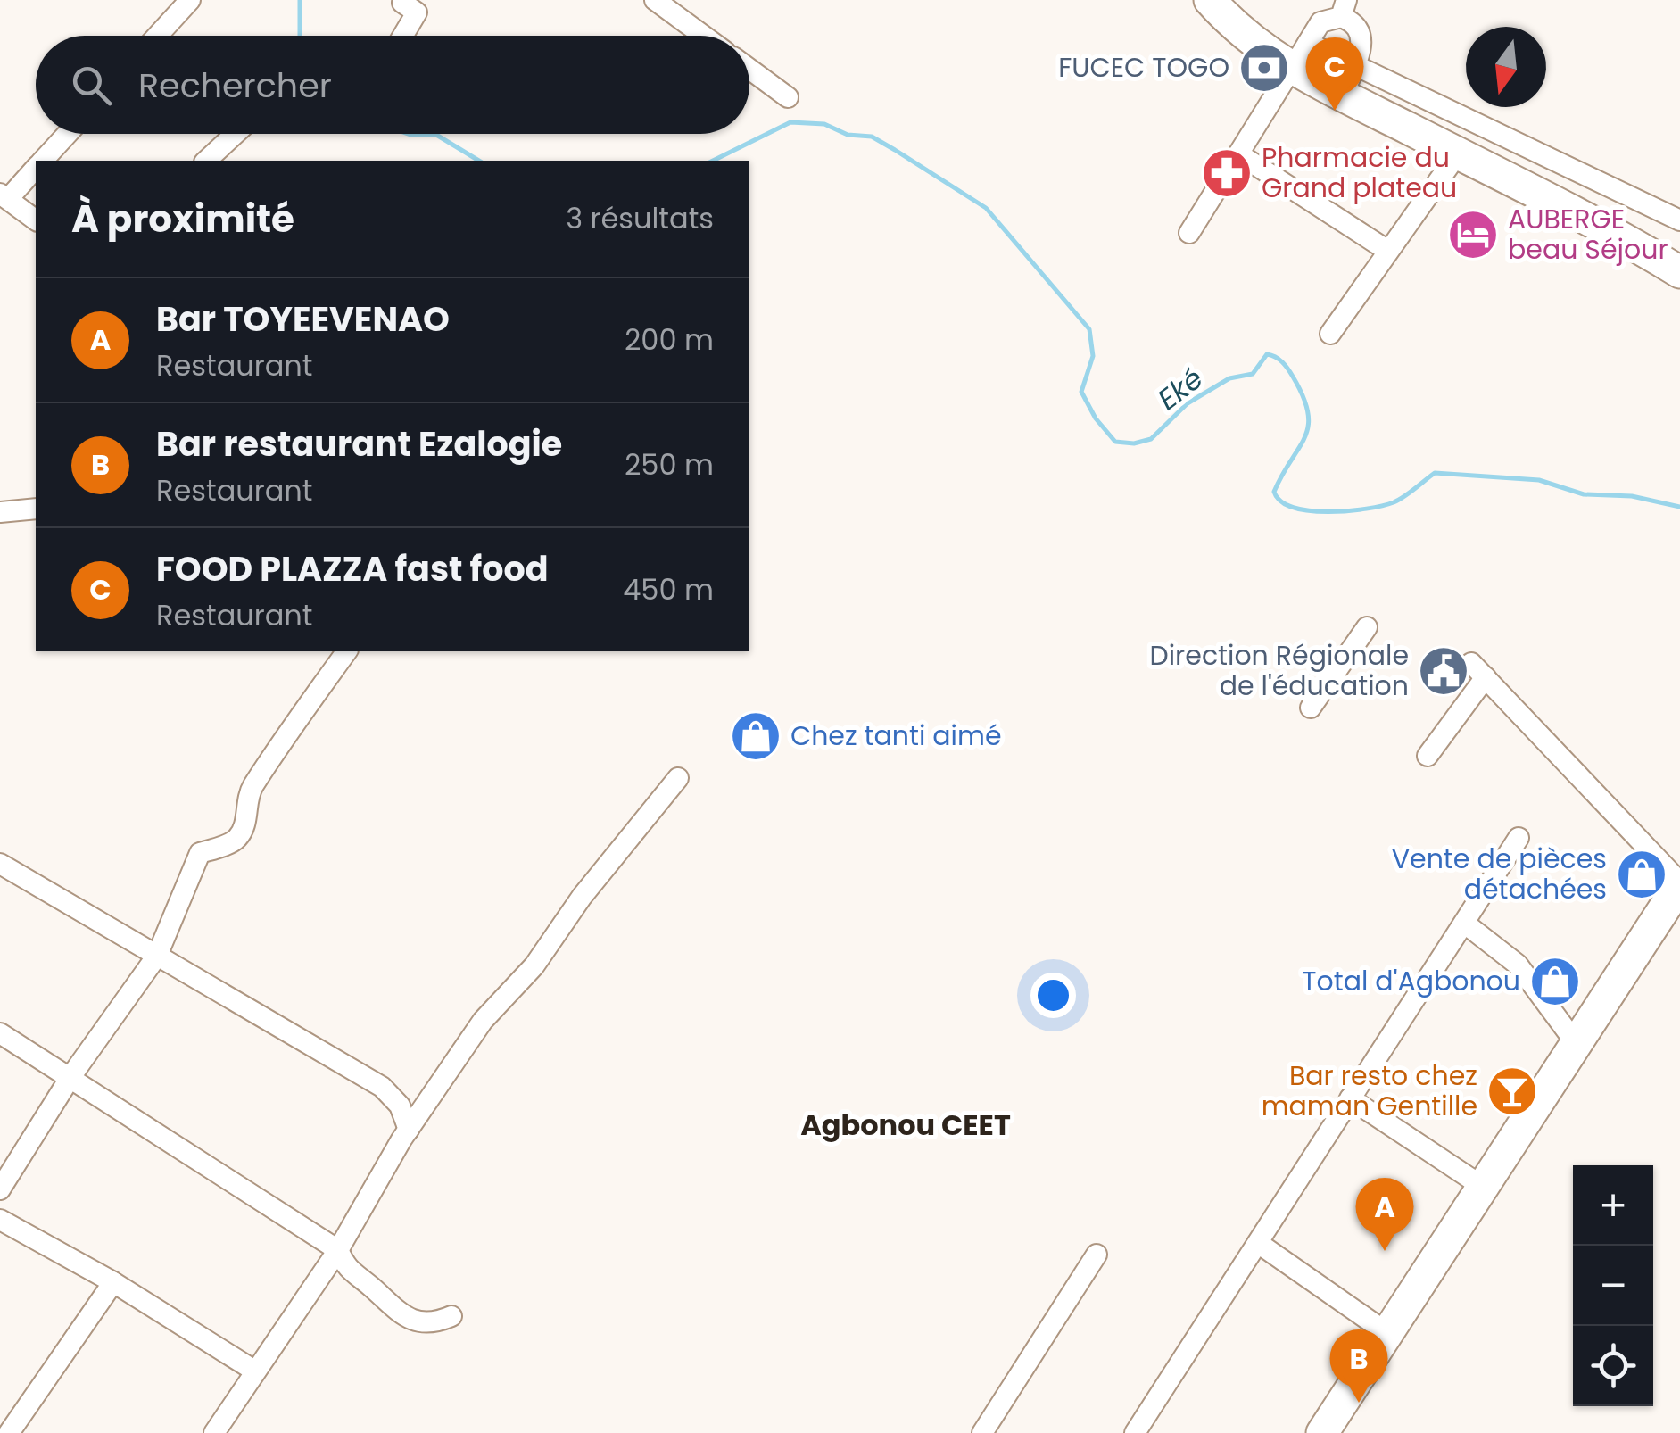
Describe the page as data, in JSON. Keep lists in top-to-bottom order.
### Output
{
  "districts": ["Agbonou CEET"],
  "water": ["Eké"],
  "places": {
    "bank": ["FUCEC TOGO"],
    "pharmacy": ["Pharmacie du Grand plateau"],
    "hotel": ["AUBERGE beau Séjour"],
    "public building": ["Direction Régionale de l'éducation"],
    "shop": ["Chez tanti aimé", "Vente de pièces détachées", "Total d'Agbonou"],
    "bar": ["Bar resto chez maman Gentille"]
  },
  "north": "bottom",
  "page": {
    "search": "Rechercher",
    "pins": ["C", "A", "B"],
    "heading": ["À proximité", "3 résultats"],
    "list": [
      {
        "mark": "A",
        "name": "Bar TOYEEVENAO",
        "note": "Restaurant",
        "value": "200 m"
      },
      {
        "mark": "B",
        "name": "Bar restaurant Ezalogie",
        "note": "Restaurant",
        "value": "250 m"
      },
      {
        "mark": "C",
        "name": "FOOD PLAZZA fast food",
        "note": "Restaurant",
        "value": "450 m"
      }
    ],
    "map_buttons": ["+", "−"]
  }
}
